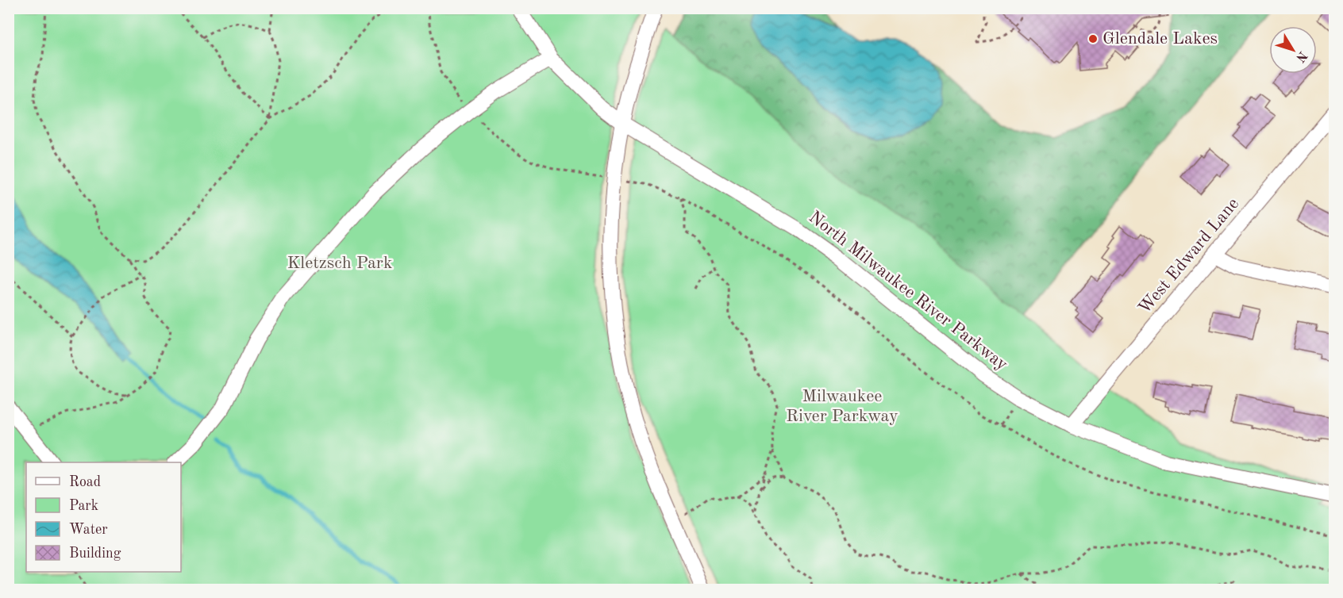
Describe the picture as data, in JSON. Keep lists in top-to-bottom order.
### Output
{
  "streets": {
    "street": ["West Edward Lane", "North Milwaukee River Parkway"]
  },
  "crossings": [
    ["West Edward Lane", "North Milwaukee River Parkway"]
  ],
  "parks": ["Kletzsch Park", "Milwaukee River Parkway"],
  "places": ["Glendale Lakes"],
  "legend": [
    "Road",
    "Park",
    "Water",
    "Building"
  ],
  "north": "bottom right"
}
